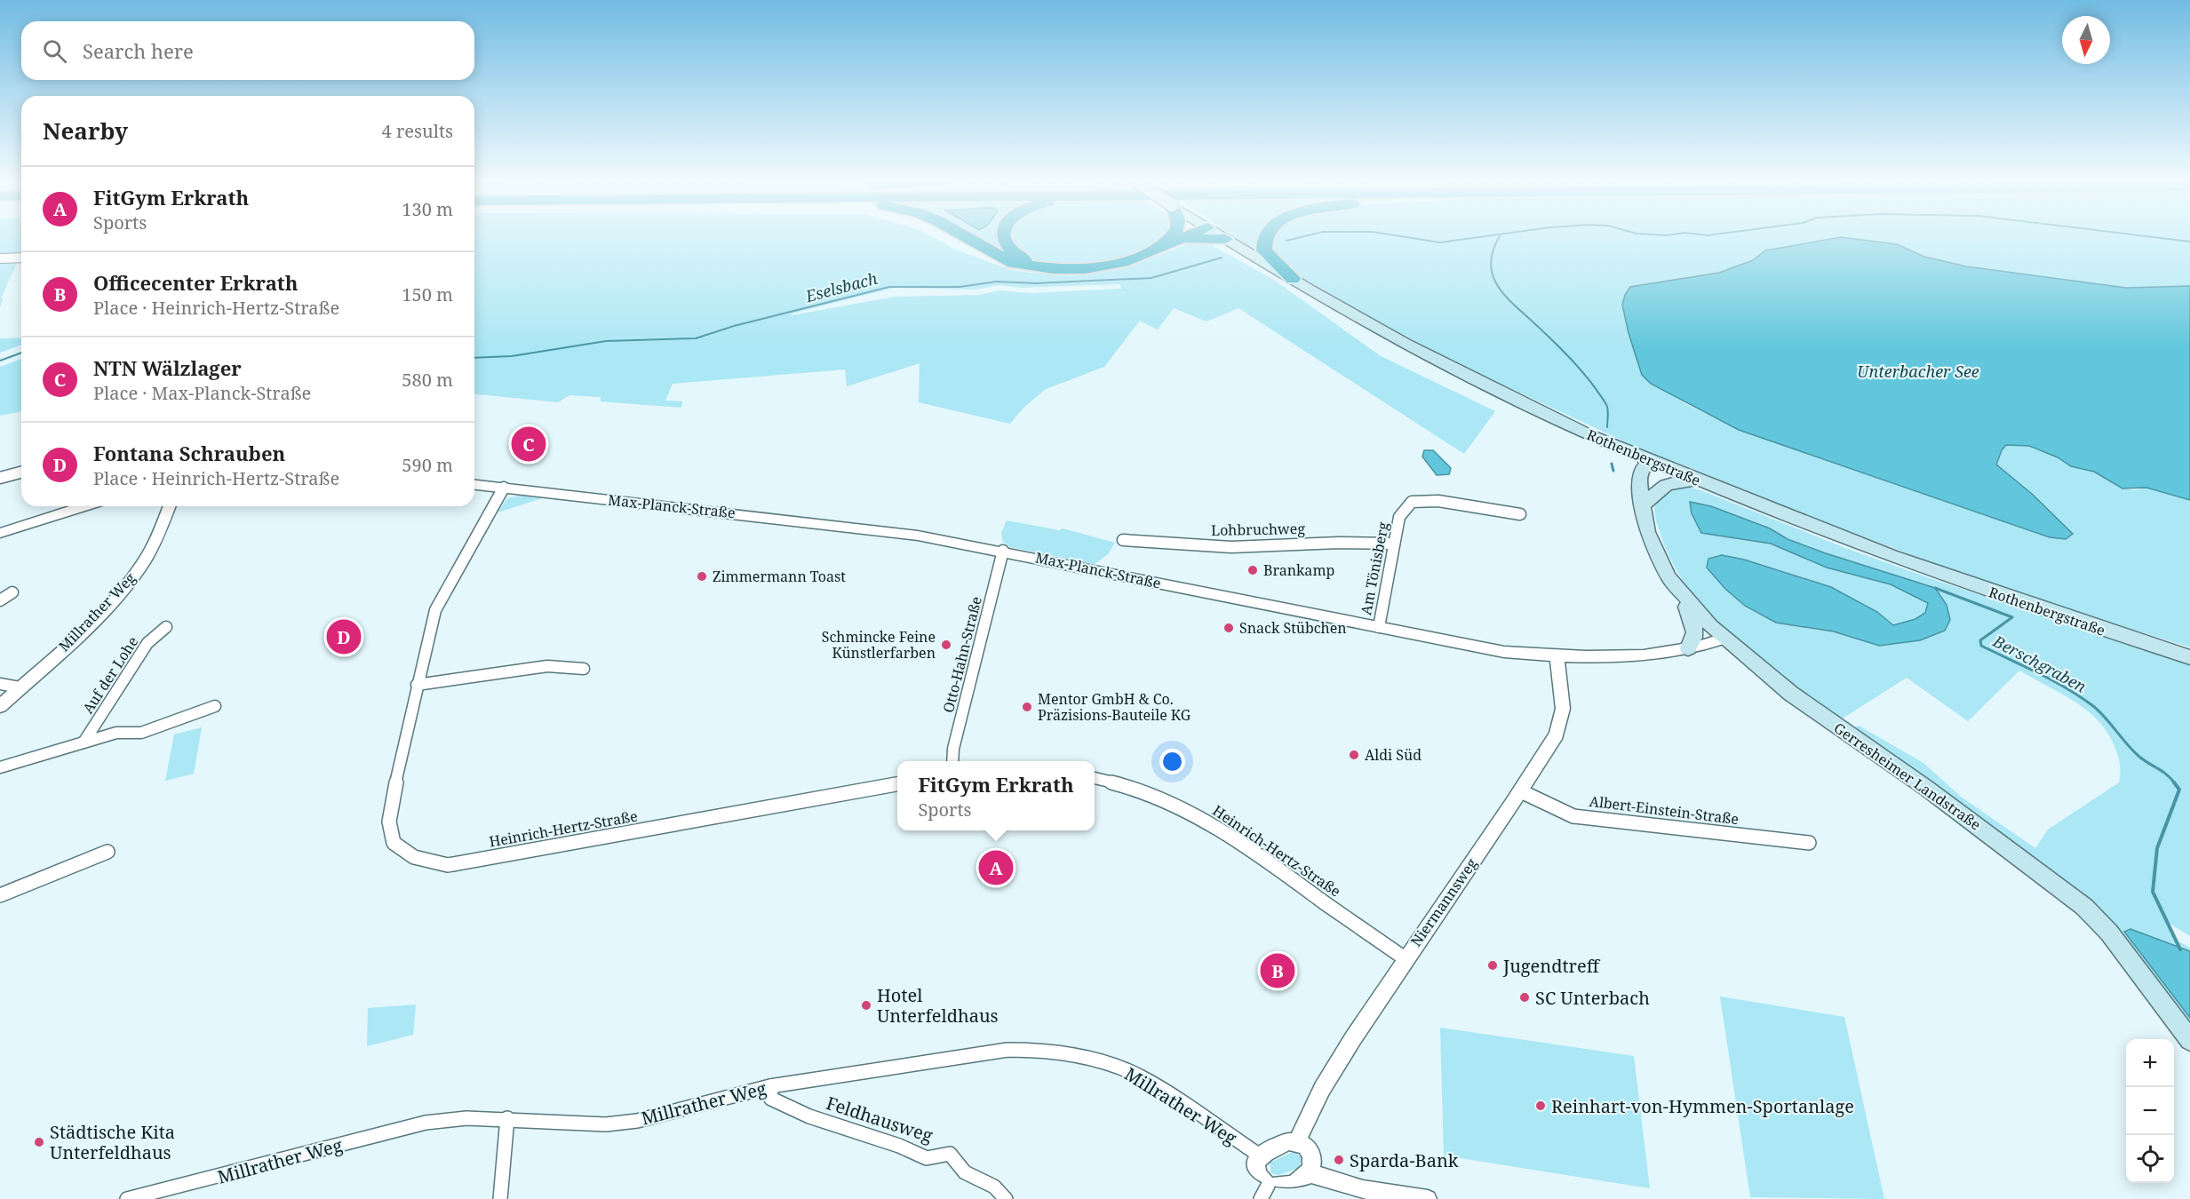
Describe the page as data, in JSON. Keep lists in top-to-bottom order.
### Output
{
  "streets": {
    "main road": ["Rothenbergstraße", "Gerresheimer Landstraße"],
    "street": [
      "Max-Planck-Straße",
      "Lohbruchweg",
      "Am Tönisberg",
      "Millrather Weg",
      "Otto-Hahn-Straße",
      "Auf der Lohe",
      "Albert-Einstein-Straße",
      "Heinrich-Hertz-Straße",
      "Niermannsweg",
      "Feldhausweg"
    ]
  },
  "crossings": [
    ["Rothenbergstraße", "Gerresheimer Landstraße"],
    ["Max-Planck-Straße", "Am Tönisberg"],
    ["Max-Planck-Straße", "Otto-Hahn-Straße"],
    ["Max-Planck-Straße", "Gerresheimer Landstraße"],
    ["Max-Planck-Straße", "Heinrich-Hertz-Straße"],
    ["Max-Planck-Straße", "Niermannsweg"],
    ["Lohbruchweg", "Am Tönisberg"],
    ["Millrather Weg", "Niermannsweg"],
    ["Millrather Weg", "Feldhausweg"],
    ["Albert-Einstein-Straße", "Niermannsweg"],
    ["Heinrich-Hertz-Straße", "Niermannsweg"]
  ],
  "water": ["Eselsbach", "Unterbacher See", "Berschgraben"],
  "places": [
    "Brankamp",
    "Zimmermann Toast",
    "Snack Stübchen",
    "Schmincke Feine Künstlerfarben",
    "Mentor GmbH & Co. Präzisions-Bauteile KG",
    "Aldi Süd",
    "Jugendtreff",
    "SC Unterbach",
    "Hotel Unterfeldhaus",
    "Reinhart-von-Hymmen-Sportanlage",
    "Städtische Kita Unterfeldhaus",
    "Sparda-Bank"
  ],
  "north": "bottom",
  "page": {
    "search": "Search here",
    "heading": ["Nearby", "4 results"],
    "list": [
      {
        "mark": "A",
        "name": "FitGym Erkrath",
        "note": "Sports",
        "value": "130 m"
      },
      {
        "mark": "B",
        "name": "Officecenter Erkrath",
        "note": "Place · Heinrich-Hertz-Straße",
        "value": "150 m"
      },
      {
        "mark": "C",
        "name": "NTN Wälzlager",
        "note": "Place · Max-Planck-Straße",
        "value": "580 m"
      },
      {
        "mark": "D",
        "name": "Fontana Schrauben",
        "note": "Place · Heinrich-Hertz-Straße",
        "value": "590 m"
      }
    ],
    "pins": [
      "C",
      "D",
      "A",
      "B"
    ],
    "popup": ["FitGym Erkrath", "Sports"],
    "map_buttons": ["+", "−"]
  }
}
